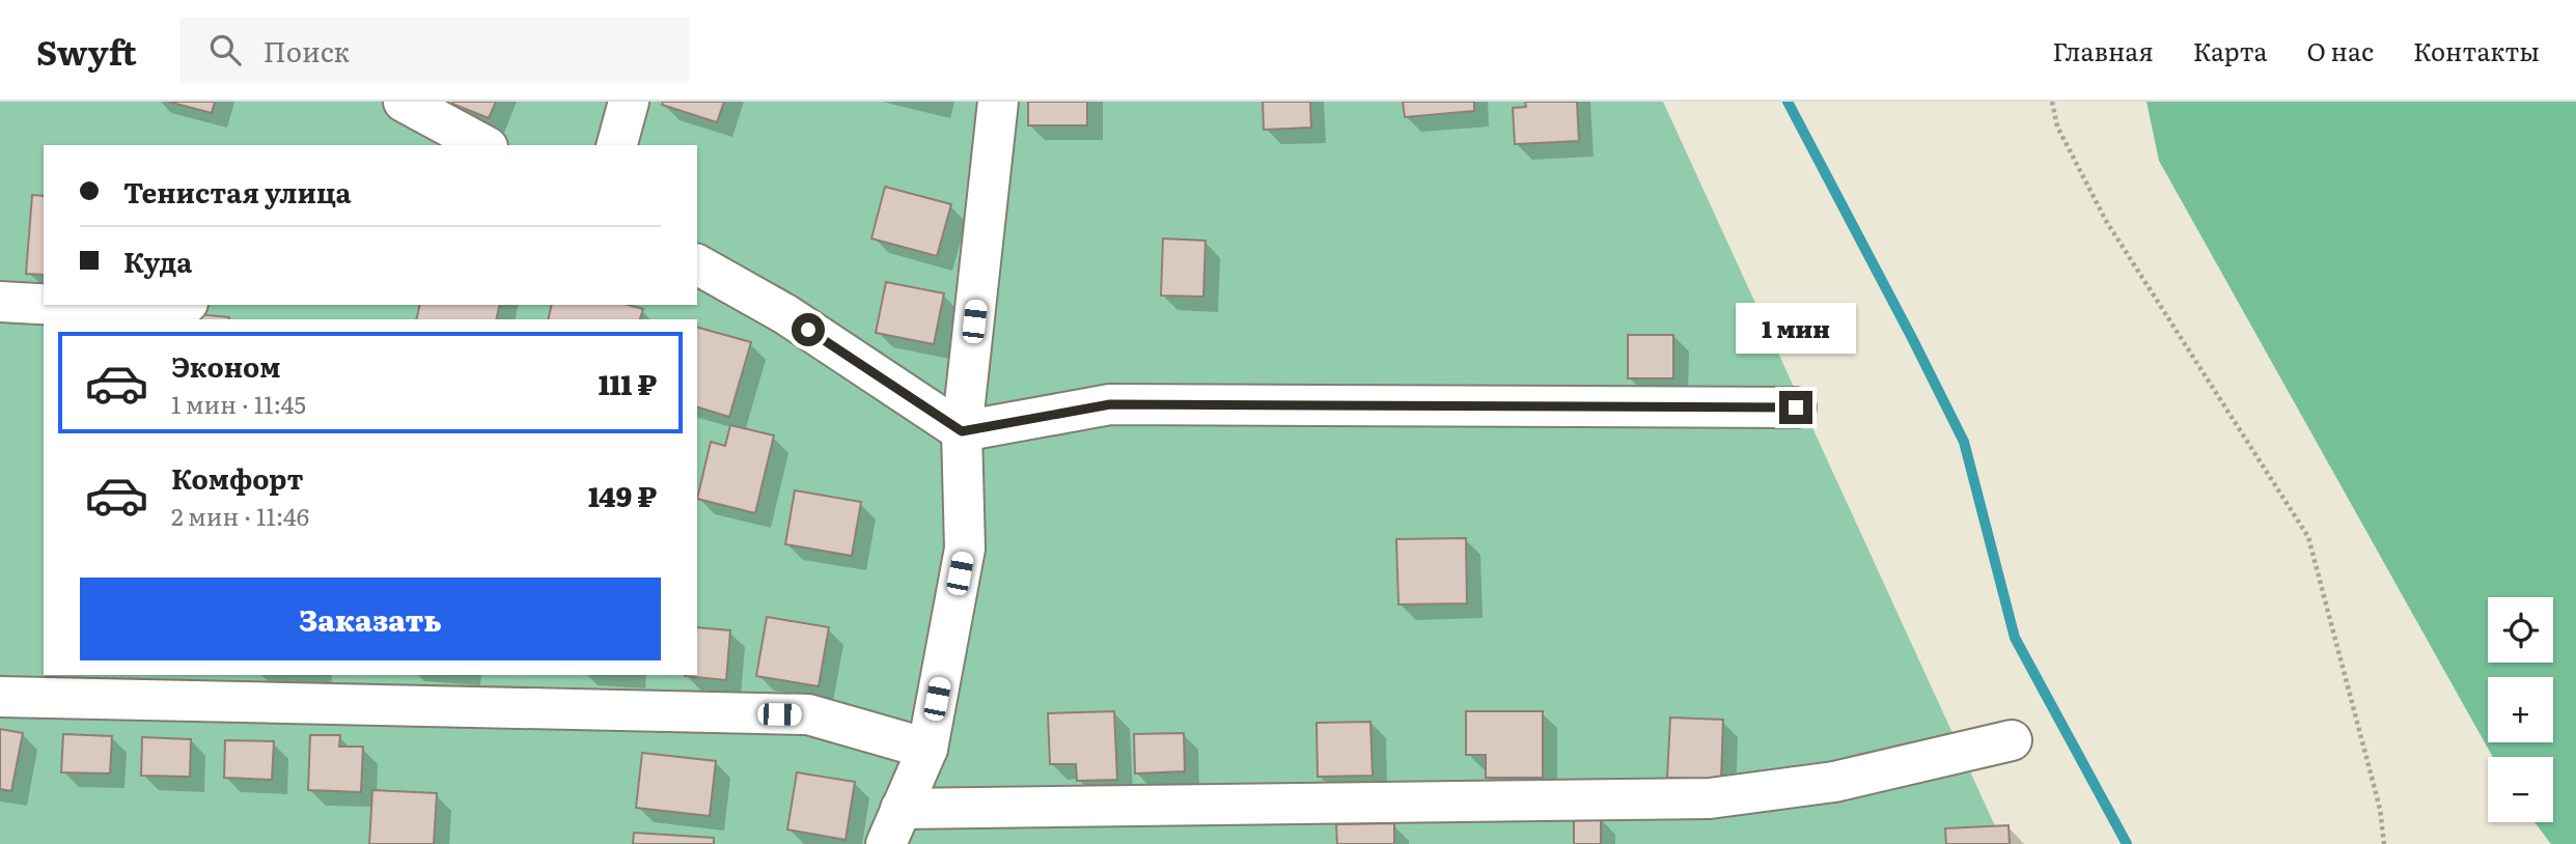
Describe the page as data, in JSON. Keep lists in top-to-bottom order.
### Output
{
  "page": {
    "header": "Swyft",
    "search": "Поиск",
    "nav": [
      "Главная",
      "Карта",
      "О нас",
      "Контакты"
    ],
    "banner": ["Тенистая улица", "Куда"],
    "bubble": "1 мин",
    "list": [
      {
        "name": "Эконом",
        "note": "1 мин · 11:45",
        "value": "111 ₽"
      },
      {
        "name": "Комфорт",
        "note": "2 мин · 11:46",
        "value": "149 ₽"
      }
    ],
    "buttons": "Заказать",
    "map_buttons": ["+", "−"]
  }
}
